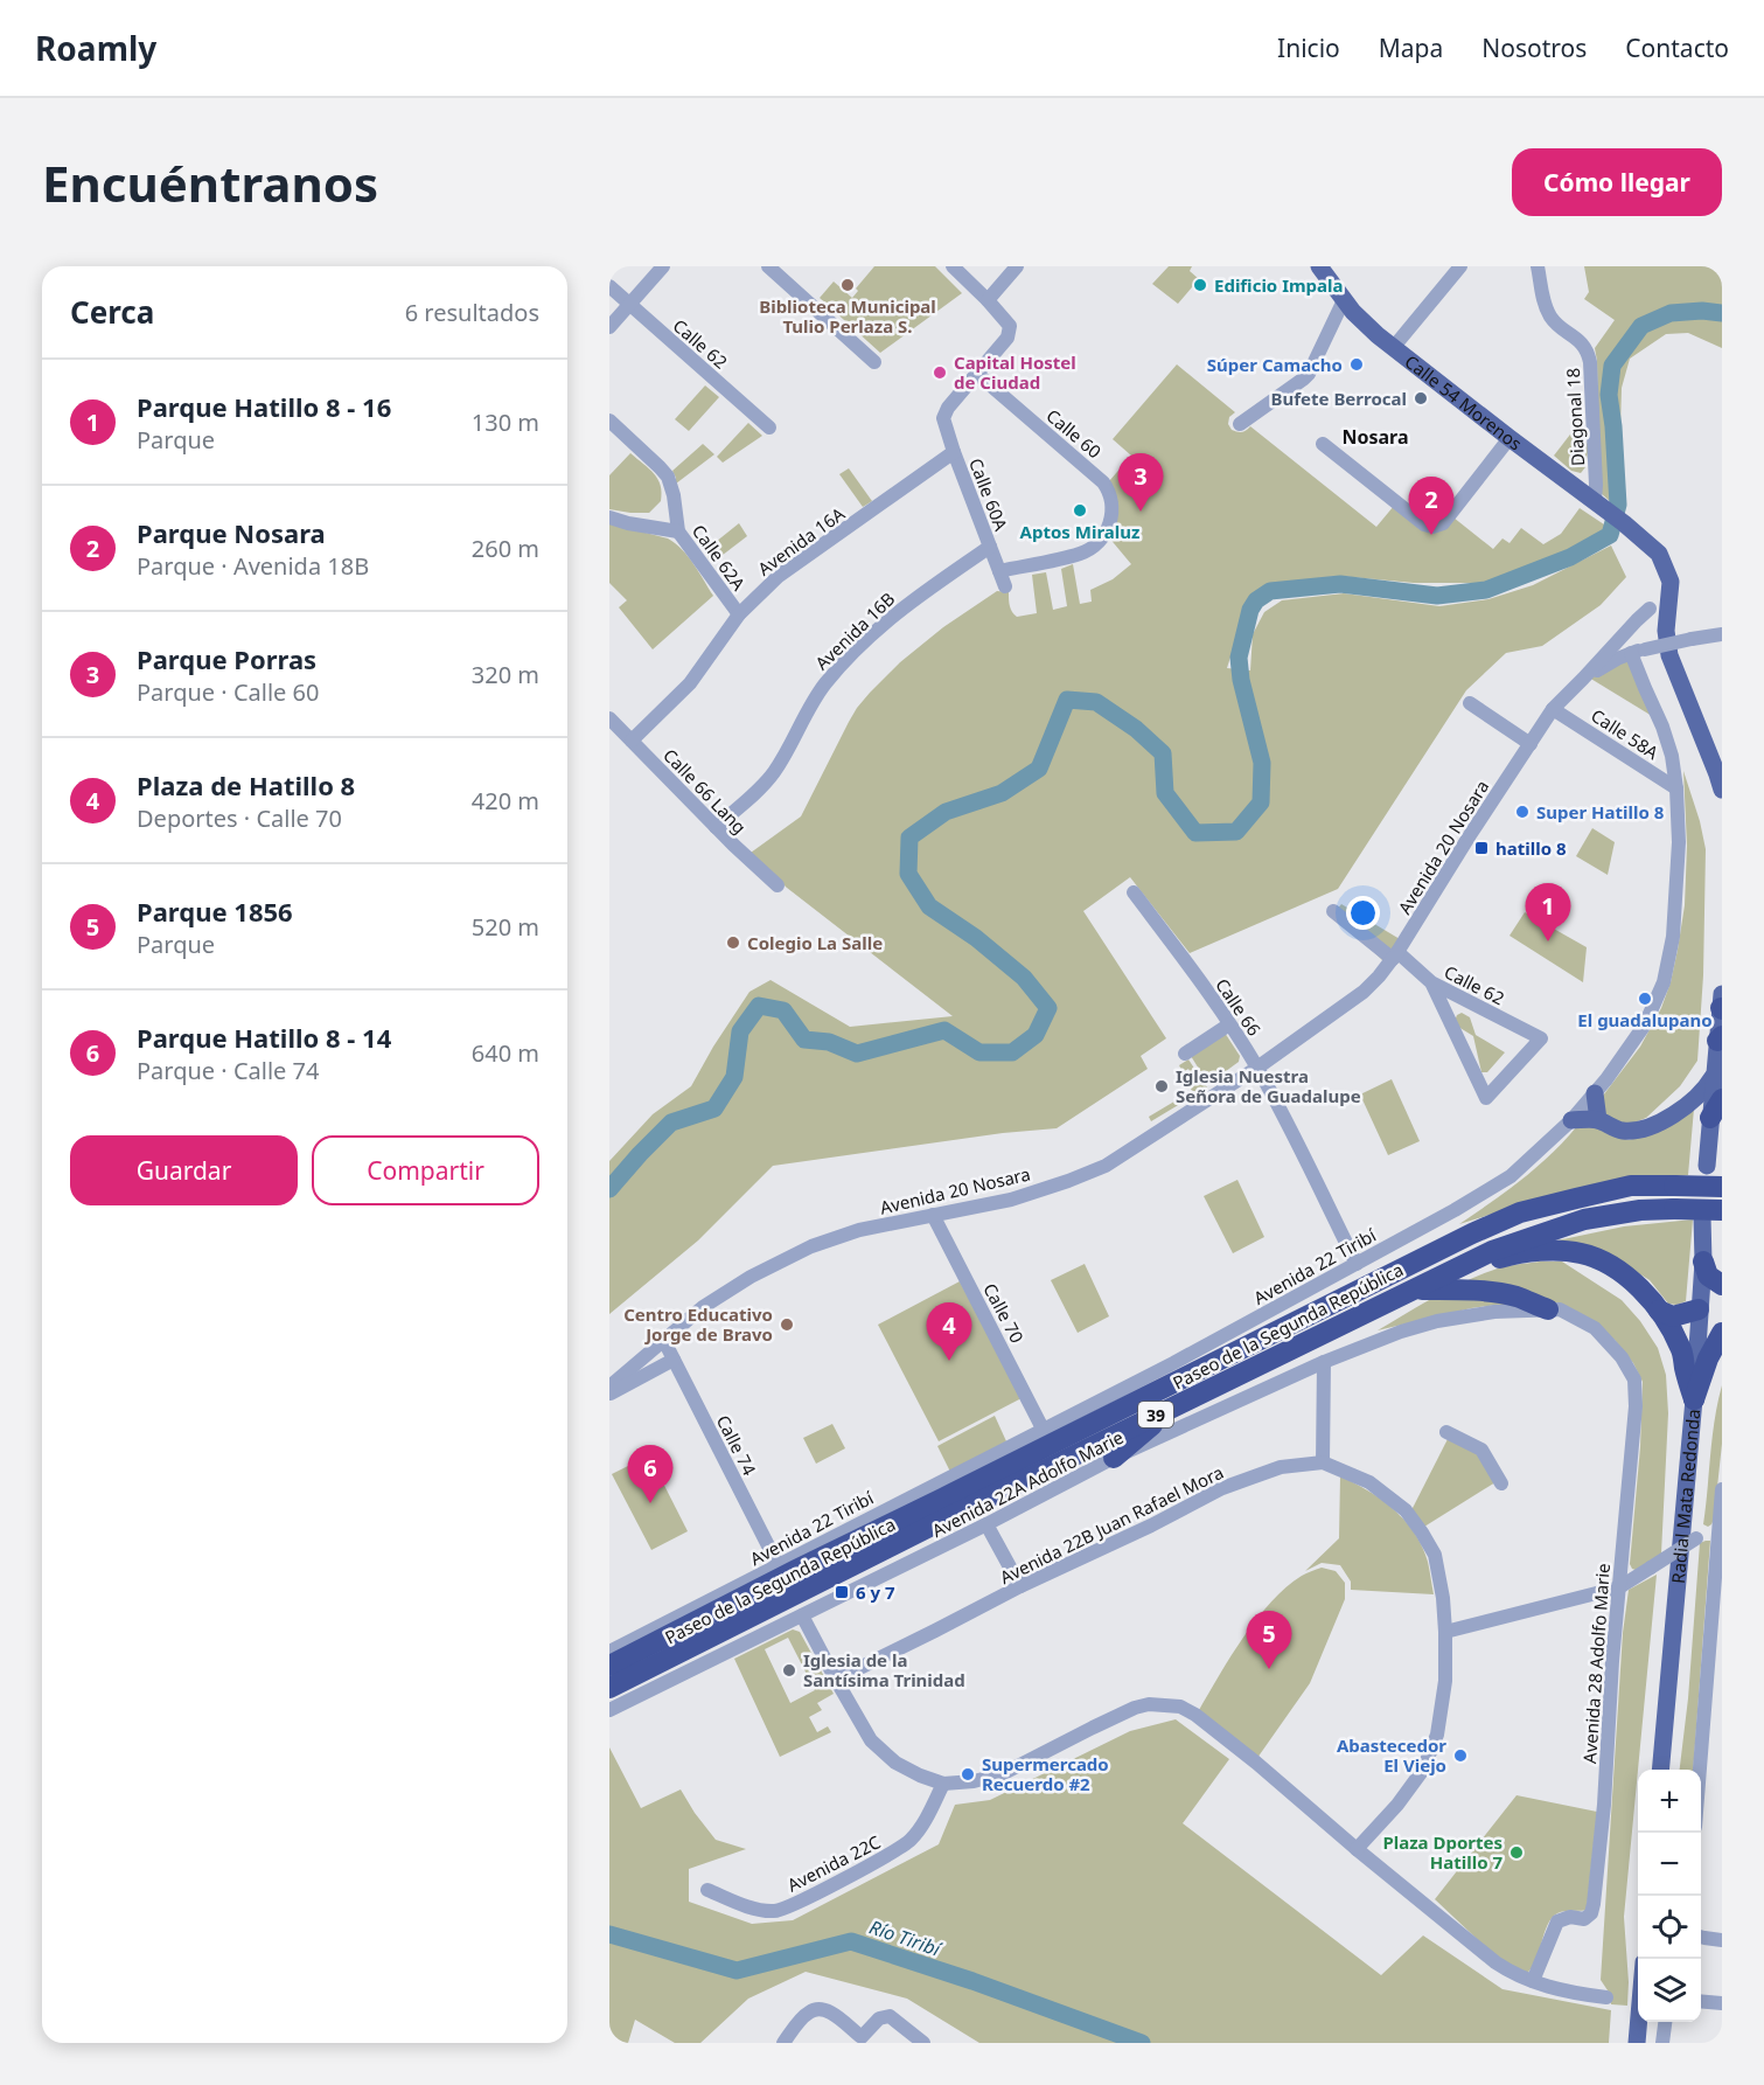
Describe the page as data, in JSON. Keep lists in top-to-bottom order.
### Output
{
  "streets": {
    "highway": ["Paseo de la Segunda República", "39"],
    "main road": ["Calle 54 Morenos", "Radial Mata Redonda"],
    "street": [
      "Calle 62",
      "Diagonal 18",
      "Calle 60",
      "Calle 60A",
      "Avenida 16A",
      "Calle 62A",
      "Avenida 16B",
      "Calle 58A",
      "Calle 66 Lang",
      "Avenida 20 Nosara",
      "Calle 66",
      "Avenida 22 Tiribí",
      "Calle 70",
      "Calle 74",
      "Avenida 22A Adolfo Marie",
      "Avenida 22B Juan Rafael Mora",
      "Avenida 28 Adolfo Marie",
      "Avenida 22C"
    ]
  },
  "crossings": [
    ["Calle 62", "Avenida 20 Nosara"],
    ["Calle 54 Morenos", "Diagonal 18"],
    ["Calle 60", "Calle 60A"],
    ["Calle 60A", "Avenida 16A"],
    ["Calle 60A", "Avenida 16B"],
    ["Avenida 16A", "Calle 62A"],
    ["Avenida 16A", "Calle 66 Lang"],
    ["Avenida 16B", "Calle 66 Lang"],
    ["Calle 58A", "Avenida 20 Nosara"],
    ["Calle 58A", "Avenida 22 Tiribí"],
    ["Avenida 20 Nosara", "Calle 66"],
    ["Avenida 20 Nosara", "Calle 70"],
    ["Avenida 20 Nosara", "Calle 74"],
    ["Calle 66", "Avenida 22 Tiribí"],
    ["Avenida 22 Tiribí", "Calle 70"],
    ["Avenida 22 Tiribí", "Paseo de la Segunda República"],
    ["Avenida 22 Tiribí", "Calle 74"],
    ["Paseo de la Segunda República", "Calle 74"],
    ["Paseo de la Segunda República", "Radial Mata Redonda"],
    ["Avenida 22A Adolfo Marie", "Avenida 28 Adolfo Marie"]
  ],
  "districts": ["Nosara"],
  "water": ["Río Tiribí"],
  "places": {
    "other": [
      "Biblioteca Municipal Tulio Perlaza S.",
      "Edificio Impala",
      "Súper Camacho",
      "Capital Hostel de Ciudad",
      "Bufete Berrocal",
      "Aptos Miraluz",
      "Super Hatillo 8",
      "Colegio La Salle",
      "El guadalupano",
      "Iglesia Nuestra Señora de Guadalupe",
      "Centro Educativo Jorge de Bravo",
      "Iglesia de la Santísima Trinidad",
      "Abastecedor El Viejo",
      "Supermercado Recuerdo #2",
      "Plaza Dportes Hatillo 7"
    ],
    "transit": ["hatillo 8", "6 y 7"]
  },
  "page": {
    "header": "Roamly",
    "nav": [
      "Inicio",
      "Mapa",
      "Nosotros",
      "Contacto"
    ],
    "buttons": [
      "Cómo llegar",
      ["Guardar", "Compartir"]
    ],
    "title": "Encuéntranos",
    "heading": ["Cerca", "6 resultados"],
    "list": [
      {
        "mark": "1",
        "name": "Parque Hatillo 8 - 16",
        "note": "Parque",
        "value": "130 m"
      },
      {
        "mark": "2",
        "name": "Parque Nosara",
        "note": "Parque · Avenida 18B",
        "value": "260 m"
      },
      {
        "mark": "3",
        "name": "Parque Porras",
        "note": "Parque · Calle 60",
        "value": "320 m"
      },
      {
        "mark": "4",
        "name": "Plaza de Hatillo 8",
        "note": "Deportes · Calle 70",
        "value": "420 m"
      },
      {
        "mark": "5",
        "name": "Parque 1856",
        "note": "Parque",
        "value": "520 m"
      },
      {
        "mark": "6",
        "name": "Parque Hatillo 8 - 14",
        "note": "Parque · Calle 74",
        "value": "640 m"
      }
    ],
    "pins": [
      "3",
      "2",
      "1",
      "4",
      "6",
      "5"
    ],
    "map_buttons": ["+", "−"]
  }
}
